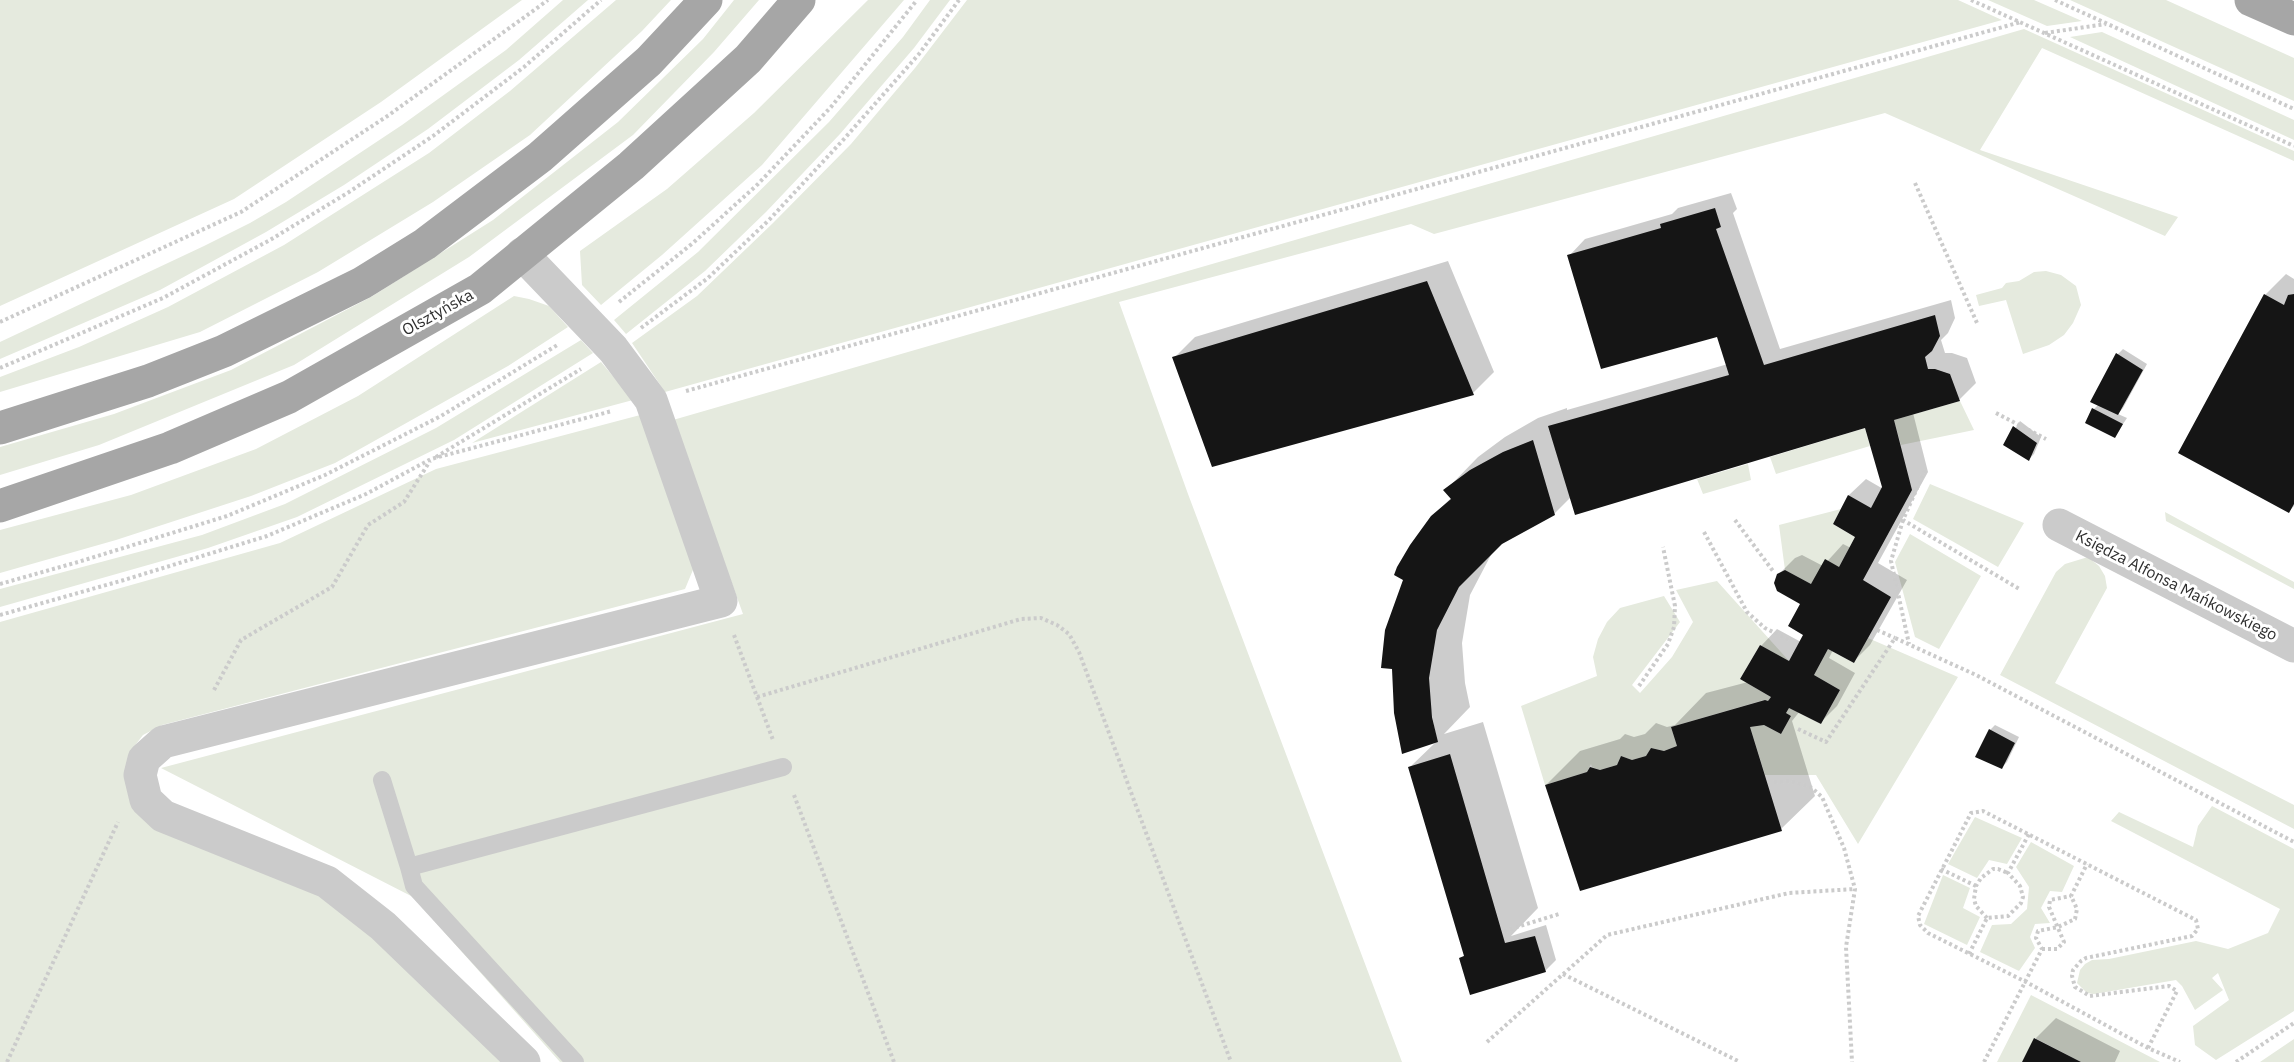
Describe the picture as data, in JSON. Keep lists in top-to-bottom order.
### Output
{
  "streets": {
    "main road": ["Olsztyńska"],
    "street": ["Księdza Alfonsa Mańkowskiego"]
  }
}
